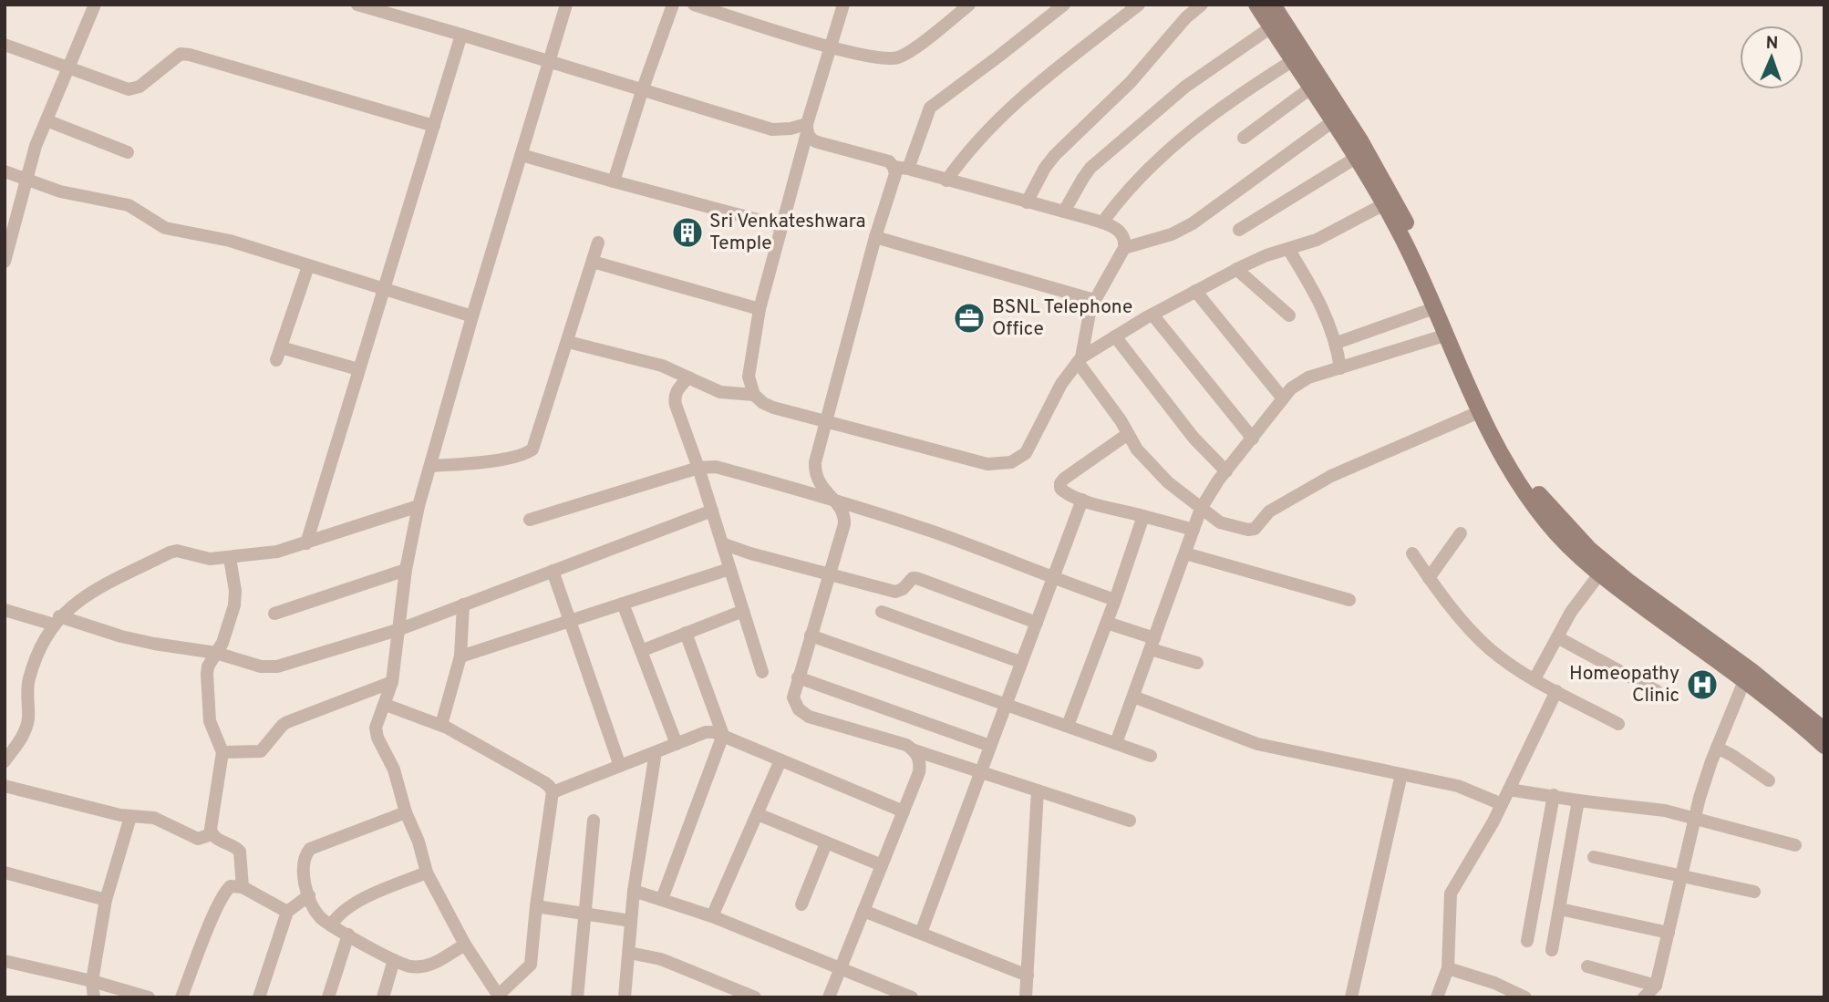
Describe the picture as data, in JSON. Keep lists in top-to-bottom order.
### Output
{
  "places": {
    "building": ["Sri Venkateshwara Temple"],
    "office": ["BSNL Telephone Office"],
    "hospital": ["Homeopathy Clinic"]
  },
  "north": "top"
}
